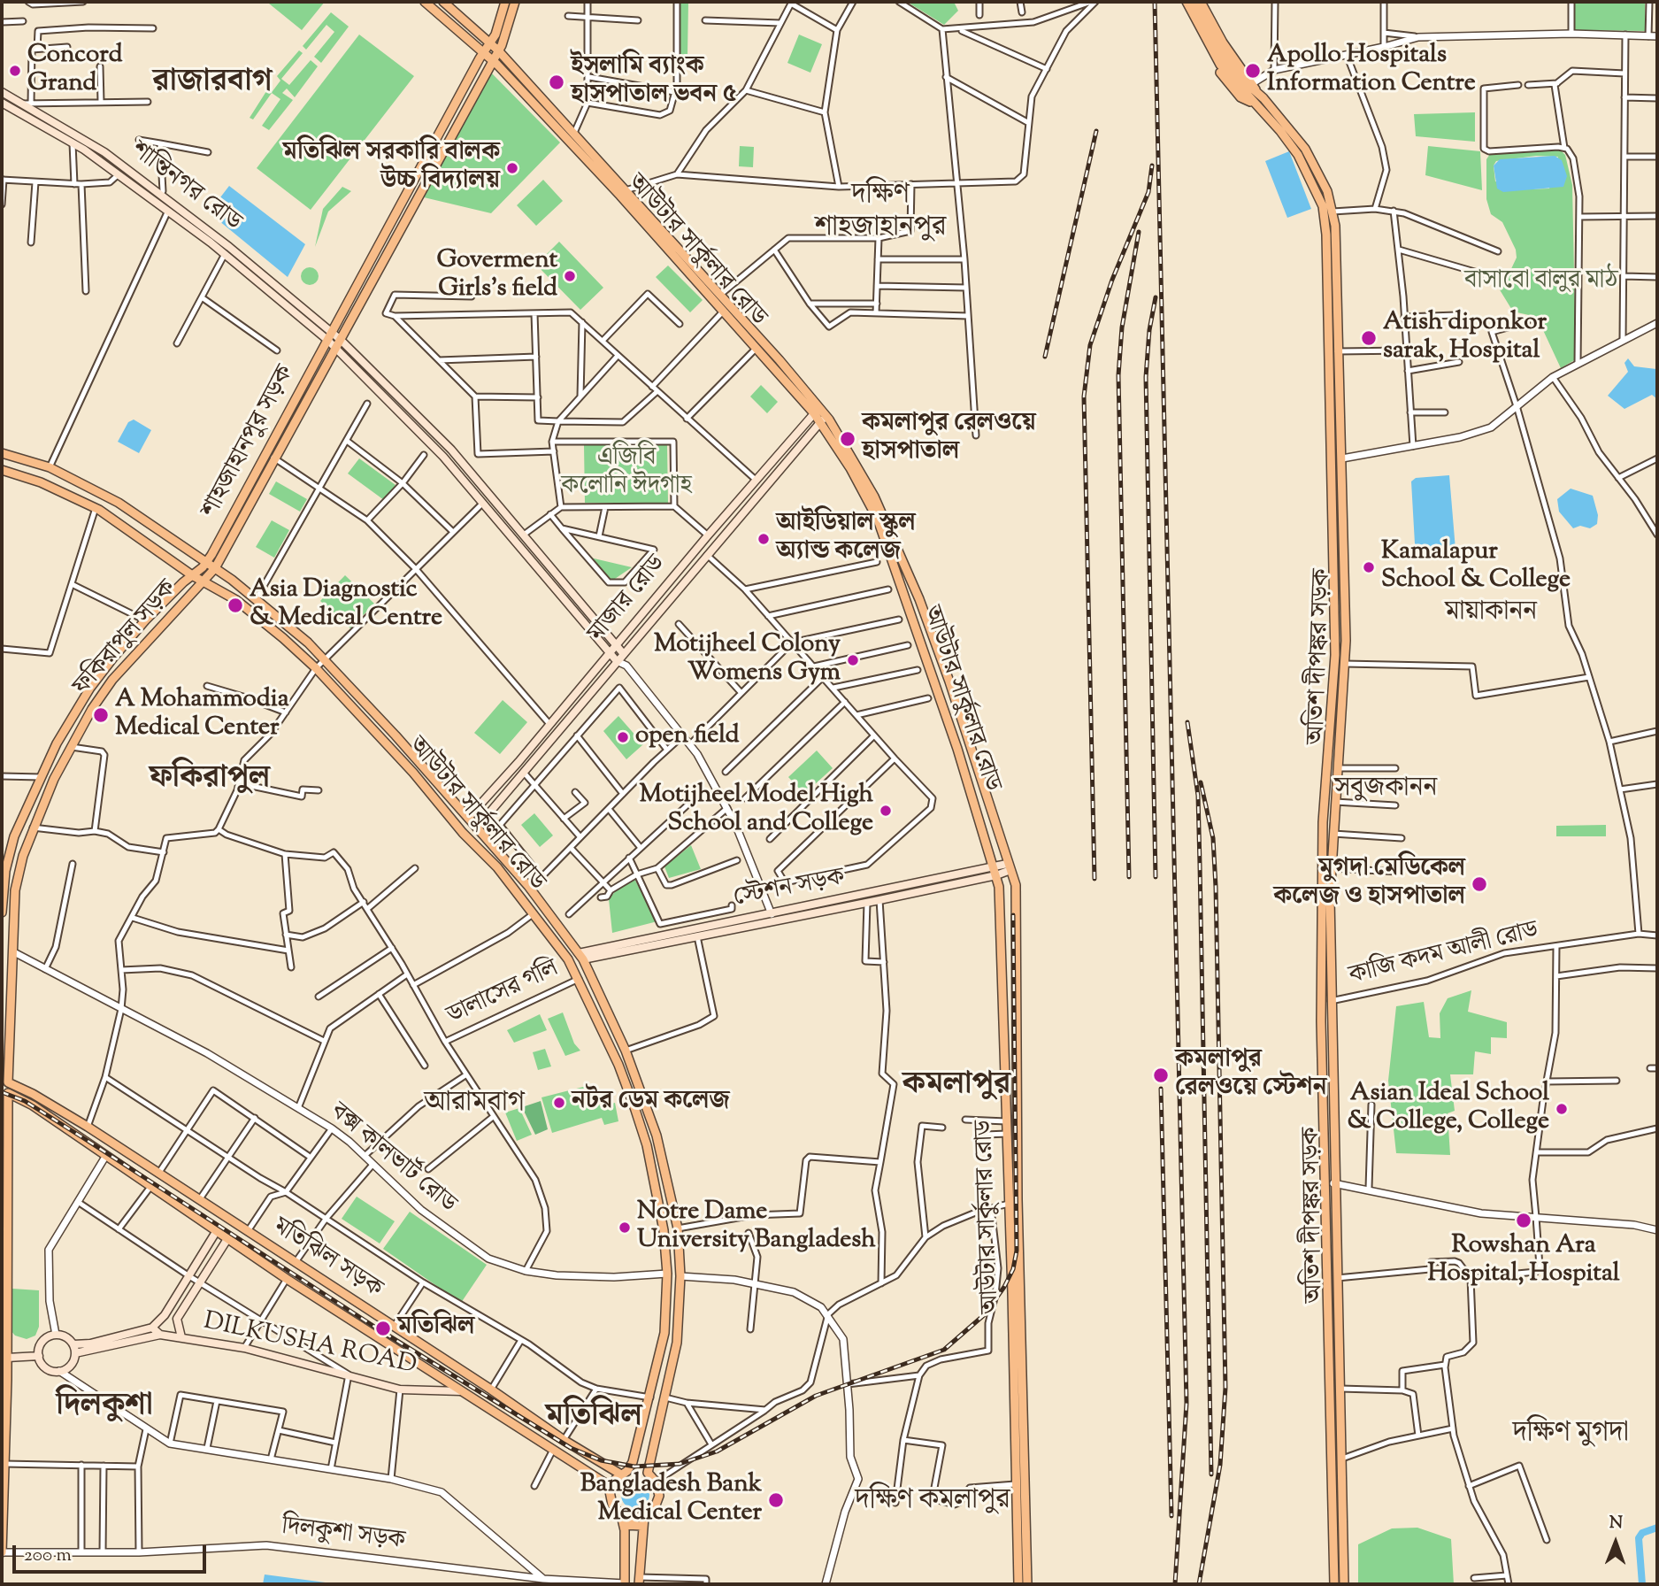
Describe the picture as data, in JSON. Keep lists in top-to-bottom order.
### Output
{
  "streets": {
    "main road": [
      "শান্তিনগর রোড",
      "আউটার সার্কুলার রোড",
      "শাহজাহানপুর সড়ক",
      "মাজার রোড",
      "ফকিরাপুল সড়ক",
      "অতিশ দীপঙ্কর সড়ক",
      "স্টেশন সড়ক",
      "মতিঝিল সড়ক",
      "DILKUSHA ROAD"
    ],
    "street": [
      "কাজি কদম আলী রোড",
      "ডালাসের গলি",
      "বক্স কালভার্ট রোড",
      "দিলকুশা সড়ক"
    ]
  },
  "crossings": [
    ["শান্তিনগর রোড", "শাহজাহানপুর সড়ক"],
    ["আউটার সার্কুলার রোড", "শাহজাহানপুর সড়ক"],
    ["আউটার সার্কুলার রোড", "মাজার রোড"],
    ["আউটার সার্কুলার রোড", "ফকিরাপুল সড়ক"],
    ["আউটার সার্কুলার রোড", "স্টেশন সড়ক"],
    ["আউটার সার্কুলার রোড", "ডালাসের গলি"],
    ["আউটার সার্কুলার রোড", "বক্স কালভার্ট রোড"],
    ["আউটার সার্কুলার রোড", "মতিঝিল সড়ক"],
    ["শাহজাহানপুর সড়ক", "ফকিরাপুল সড়ক"],
    ["ফকিরাপুল সড়ক", "বক্স কালভার্ট রোড"],
    ["ফকিরাপুল সড়ক", "মতিঝিল সড়ক"],
    ["ফকিরাপুল সড়ক", "দিলকুশা সড়ক"],
    ["অতিশ দীপঙ্কর সড়ক", "কাজি কদম আলী রোড"],
    ["মতিঝিল সড়ক", "DILKUSHA ROAD"]
  ],
  "districts": [
    "রাজারবাগ",
    "দক্ষিণ শাহজাহানপুর",
    "মায়াকানন",
    "ফকিরাপুল",
    "সবুজকানন",
    "কমলাপুর",
    "আরামবাগ",
    "দিলকুশা",
    "মতিঝিল",
    "দক্ষিণ মুগদা",
    "দক্ষিণ কমলাপুর"
  ],
  "parks": ["বাসাবো বালুর মাঠ", "এজিবি কলোনি ঈদগাহ"],
  "places": [
    "Concord Grand",
    "Apollo Hospitals Information Centre",
    "ইসলামি ব্যাংক হাসপাতাল ভবন ৫",
    "মতিঝিল সরকারি বালক উচ্চ বিদ্যালয়",
    "Goverment Girls's field",
    "Atish diponkor sarak, Hospital",
    "কমলাপুর রেলওয়ে হাসপাতাল",
    "আইডিয়াল স্কুল অ্যান্ড কলেজ",
    "Kamalapur School & College",
    "Asia Diagnostic & Medical Centre",
    "Motijheel Colony Womens Gym",
    "A Mohammodia Medical Center",
    "open field",
    "Motijheel Model High School and College",
    "মুগদা মেডিকেল কলেজ ও হাসপাতাল",
    "কমলাপুর রেলওয়ে স্টেশন",
    "নটর ডেম কলেজ",
    "Asian Ideal School & College, College",
    "Rowshan Ara Hospital, Hospital",
    "Notre Dame University Bangladesh",
    "মতিঝিল",
    "Bangladesh Bank Medical Center"
  ],
  "scale_bar": "200 m",
  "north": "top"
}
